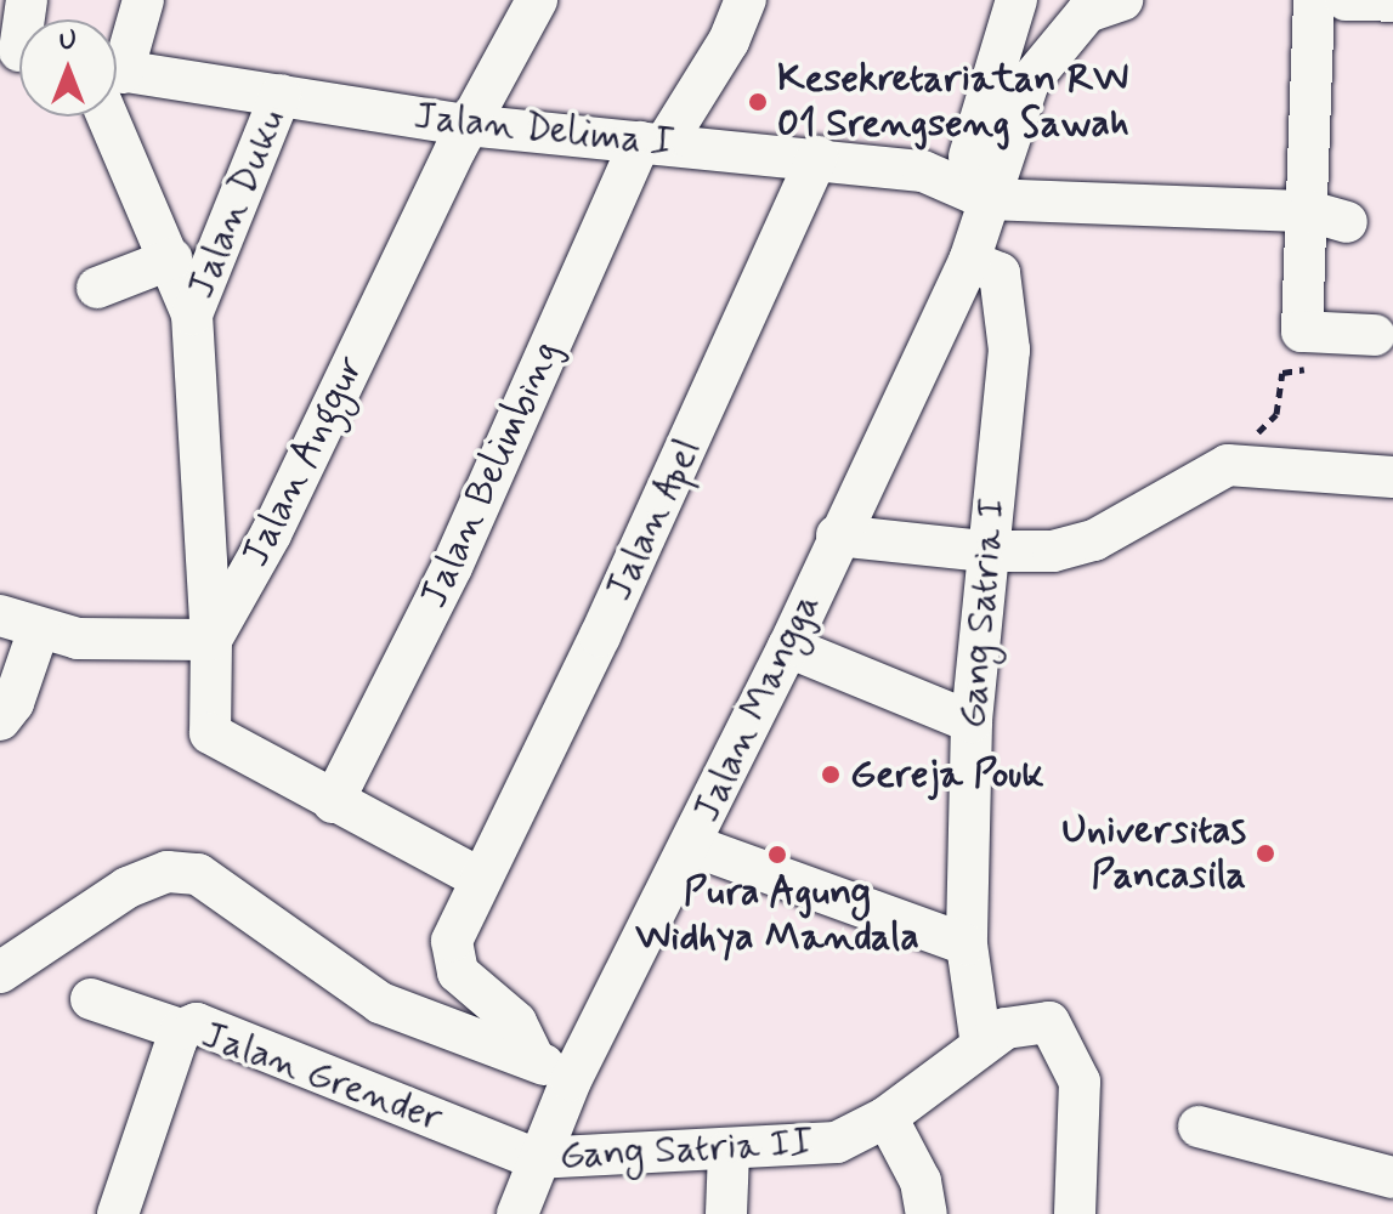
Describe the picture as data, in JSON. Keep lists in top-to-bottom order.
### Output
{
  "streets": {
    "street": [
      "Jalan Delima I",
      "Jalan Duku",
      "Jalan Anggur",
      "Jalan Belimbing",
      "Jalan Apel",
      "Gang Satria I",
      "Jalan Mangga",
      "Jalan Grender",
      "Gang Satria II"
    ]
  },
  "crossings": [
    ["Jalan Delima I", "Jalan Duku"],
    ["Jalan Delima I", "Jalan Anggur"],
    ["Jalan Delima I", "Jalan Belimbing"],
    ["Jalan Delima I", "Jalan Apel"],
    ["Jalan Delima I", "Jalan Mangga"],
    ["Gang Satria I", "Jalan Mangga"],
    ["Gang Satria I", "Gang Satria II"],
    ["Jalan Mangga", "Jalan Grender"],
    ["Jalan Mangga", "Gang Satria II"],
    ["Jalan Grender", "Gang Satria II"]
  ],
  "places": [
    "Kesekretariatan RW 01 Srengseng Sawah",
    "Gereja Pouk",
    "Universitas Pancasila",
    "Pura Agung Widhya Mandala"
  ],
  "north": "top"
}
